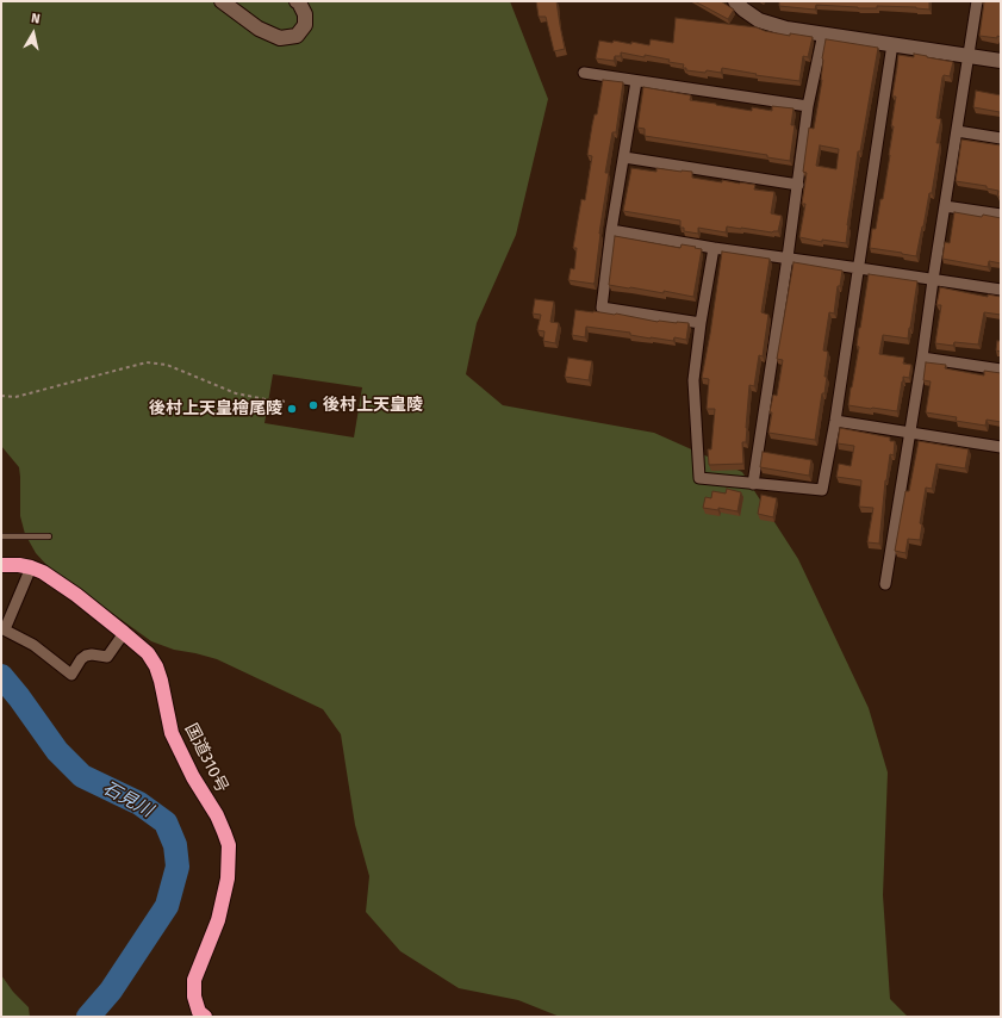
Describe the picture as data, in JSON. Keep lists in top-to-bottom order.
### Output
{
  "streets": {
    "highway": ["国道310号"]
  },
  "water": ["石見川"],
  "places": ["後村上天皇陵", "後村上天皇檜尾陵"],
  "north": "top"
}
